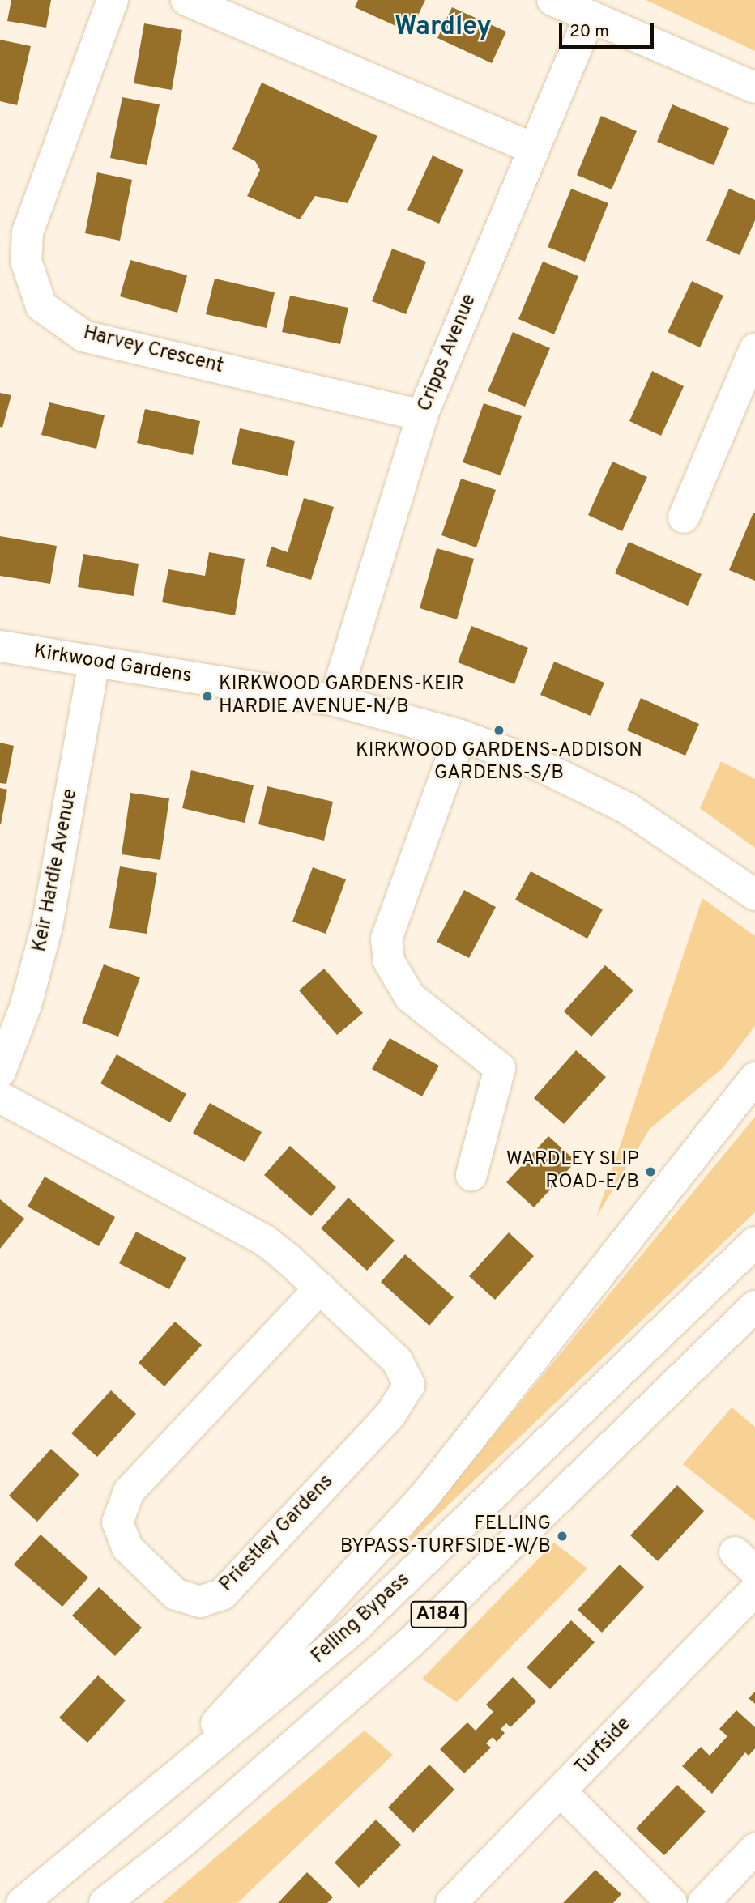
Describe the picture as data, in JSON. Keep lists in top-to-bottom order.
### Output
{
  "streets": {
    "main road": [
      "Harvey Crescent",
      "Cripps Avenue",
      "Kirkwood Gardens",
      "Keir Hardie Avenue",
      "Priestley Gardens",
      "A184",
      "Felling Bypass",
      "Turfside"
    ]
  },
  "crossings": [
    ["Harvey Crescent", "Cripps Avenue"],
    ["Cripps Avenue", "Kirkwood Gardens"],
    ["Kirkwood Gardens", "Keir Hardie Avenue"]
  ],
  "districts": ["Wardley"],
  "places": [
    "KIRKWOOD GARDENS-KEIR HARDIE AVENUE-N/B",
    "KIRKWOOD GARDENS-ADDISON GARDENS-S/B",
    "WARDLEY SLIP ROAD-E/B",
    "FELLING BYPASS-TURFSIDE-W/B"
  ],
  "scale_bar": "20 m"
}
